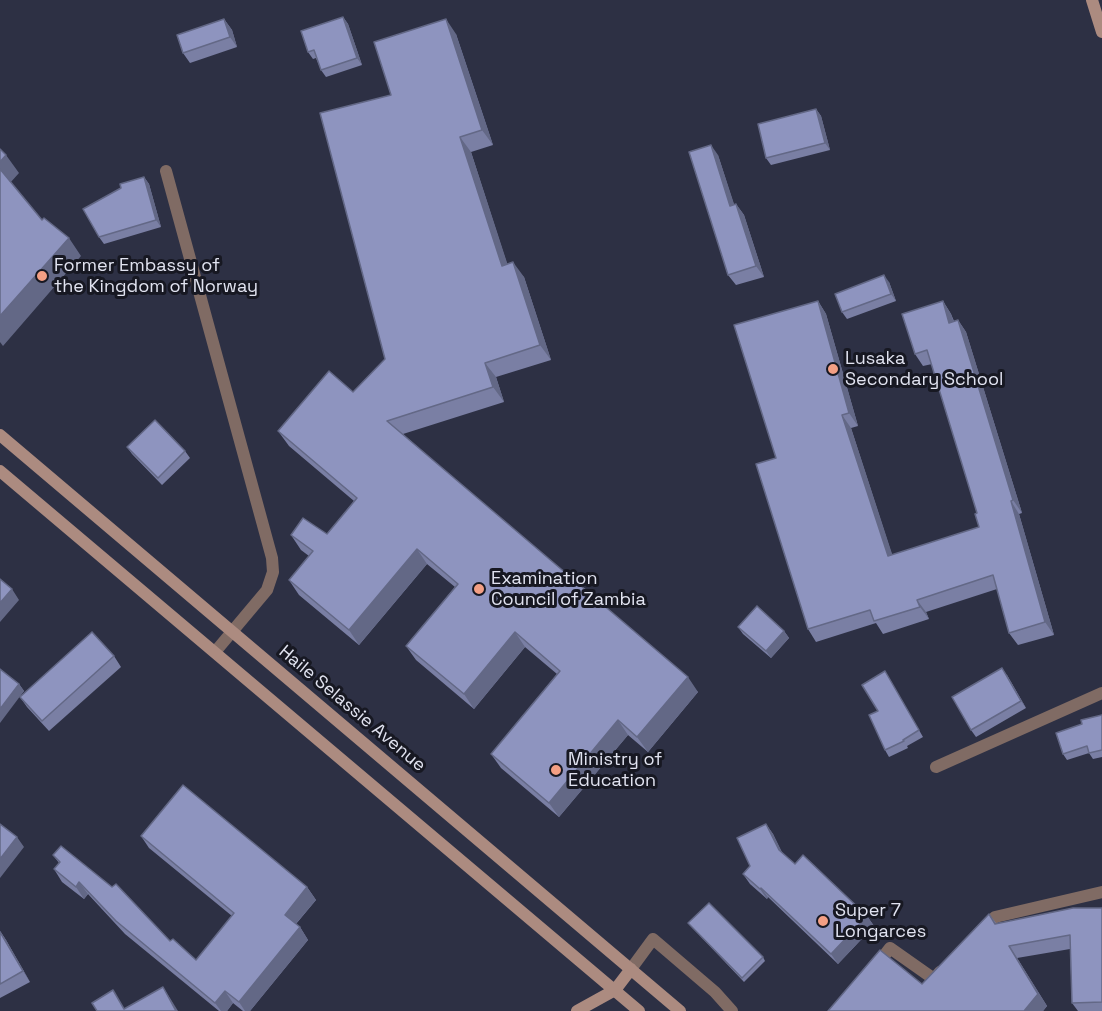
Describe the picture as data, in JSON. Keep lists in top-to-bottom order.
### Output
{
  "streets": {
    "main road": ["Haile Selassie Avenue"]
  },
  "places": [
    "Former Embassy of the Kingdom of Norway",
    "Lusaka Secondary School",
    "Examination Council of Zambia",
    "Ministry of Education",
    "Super 7 Longarces"
  ]
}
